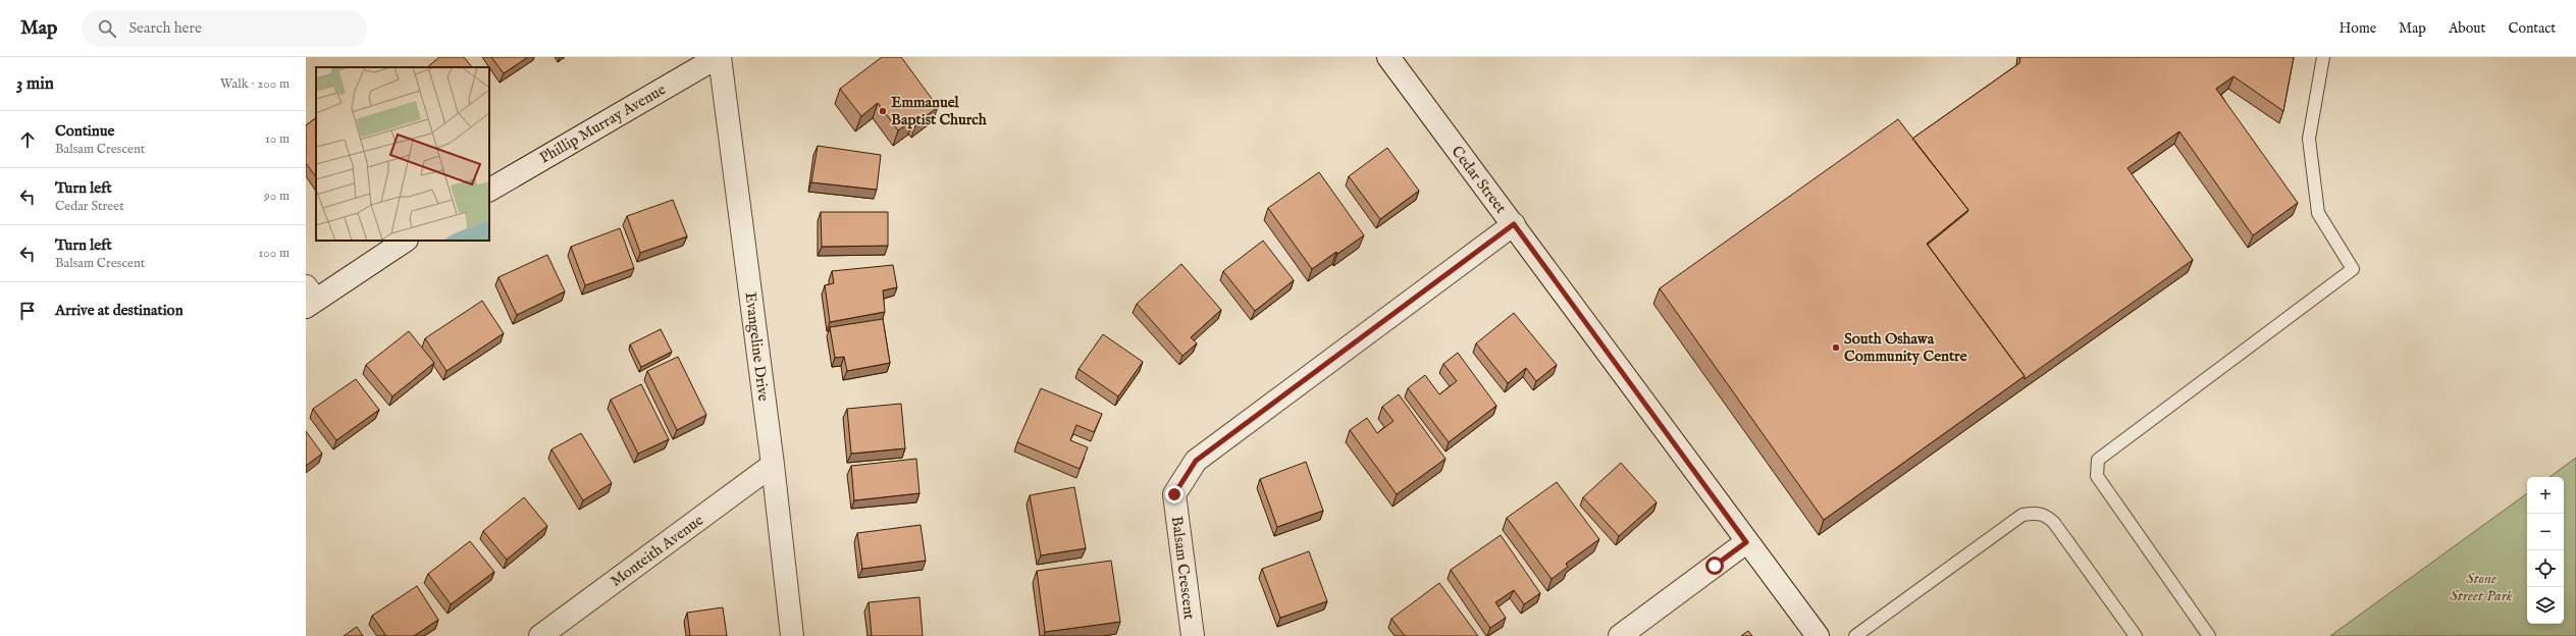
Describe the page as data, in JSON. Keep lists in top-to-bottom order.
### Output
{
  "streets": {
    "street": [
      "Phillip Murray Avenue",
      "Cedar Street",
      "Evangeline Drive",
      "Monteith Avenue",
      "Balsam Crescent"
    ]
  },
  "crossings": [
    ["Phillip Murray Avenue", "Evangeline Drive"],
    ["Cedar Street", "Balsam Crescent"],
    ["Evangeline Drive", "Monteith Avenue"]
  ],
  "parks": ["Stone Street Park"],
  "places": ["Emmanuel Baptist Church", "South Oshawa Community Centre"],
  "page": {
    "header": "Map",
    "search": "Search here",
    "nav": [
      "Home",
      "Map",
      "About",
      "Contact"
    ],
    "heading": ["3 min", "Walk · 200 m"],
    "list": [
      ["Continue", "Balsam Crescent", "10 m"],
      ["Turn left", "Cedar Street", "90 m"],
      ["Turn left", "Balsam Crescent", "100 m"],
      "Arrive at destination"
    ],
    "map_buttons": ["+", "−"]
  }
}
